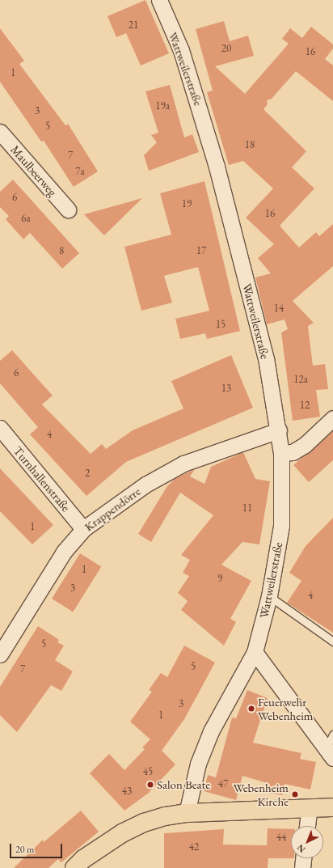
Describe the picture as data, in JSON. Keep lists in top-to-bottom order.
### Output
{
  "streets": {
    "street": [
      "Wattweilerstraße",
      "Maulbeerweg",
      "Turnhallenstraße",
      "Krappendörre"
    ]
  },
  "crossings": [
    ["Wattweilerstraße", "Krappendörre"],
    ["Turnhallenstraße", "Krappendörre"]
  ],
  "places": ["Feuerwehr Webenheim", "Salon Beate", "Webenheim Kirche"],
  "house_numbers": [
    "21",
    "20",
    "16",
    "1",
    "19a",
    "3",
    "5",
    "18",
    "7",
    "7a",
    "6",
    "19",
    "16",
    "6a",
    "8",
    "17",
    "14",
    "15",
    "6",
    "12a",
    "13",
    "12",
    "4",
    "2",
    "11",
    "1",
    "1",
    "9",
    "3",
    "4",
    "5",
    "5",
    "7",
    "3",
    "1",
    "45",
    "47",
    "43",
    "44",
    "42"
  ],
  "scale_bar": "20 m",
  "north": "bottom left"
}
